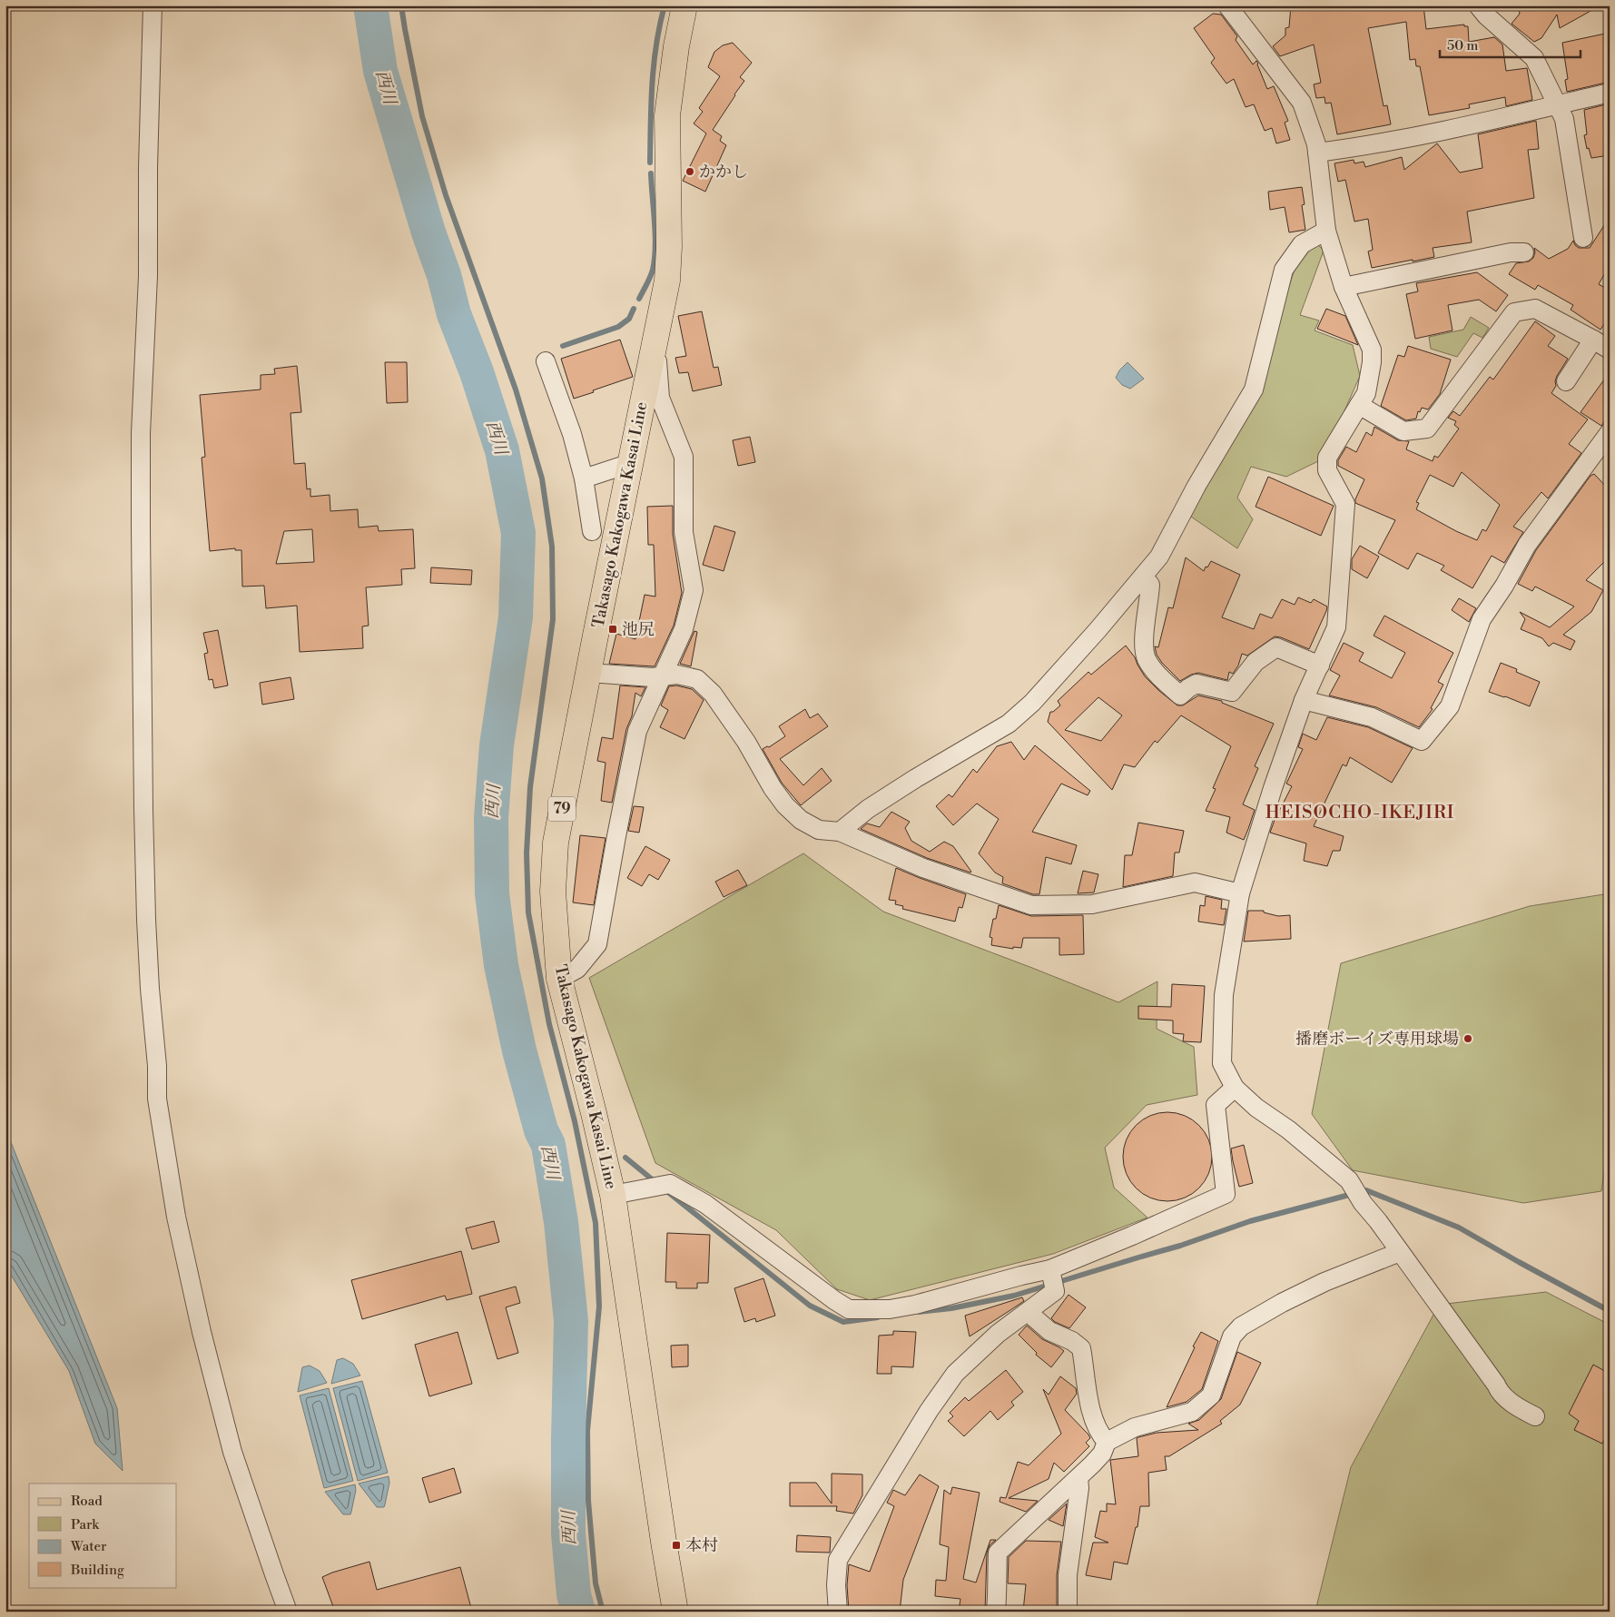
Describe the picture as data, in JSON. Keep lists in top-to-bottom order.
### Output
{
  "streets": {
    "main road": ["Takasago Kakogawa Kasai Line", "79"]
  },
  "districts": ["HEISOCHO-IKEJIRI"],
  "water": ["西川"],
  "places": {
    "other": ["かかし", "播磨ボーイズ専用球場"],
    "transit": ["池尻", "本村"]
  },
  "legend": [
    "Road",
    "Park",
    "Water",
    "Building"
  ],
  "scale_bar": "50 m"
}
